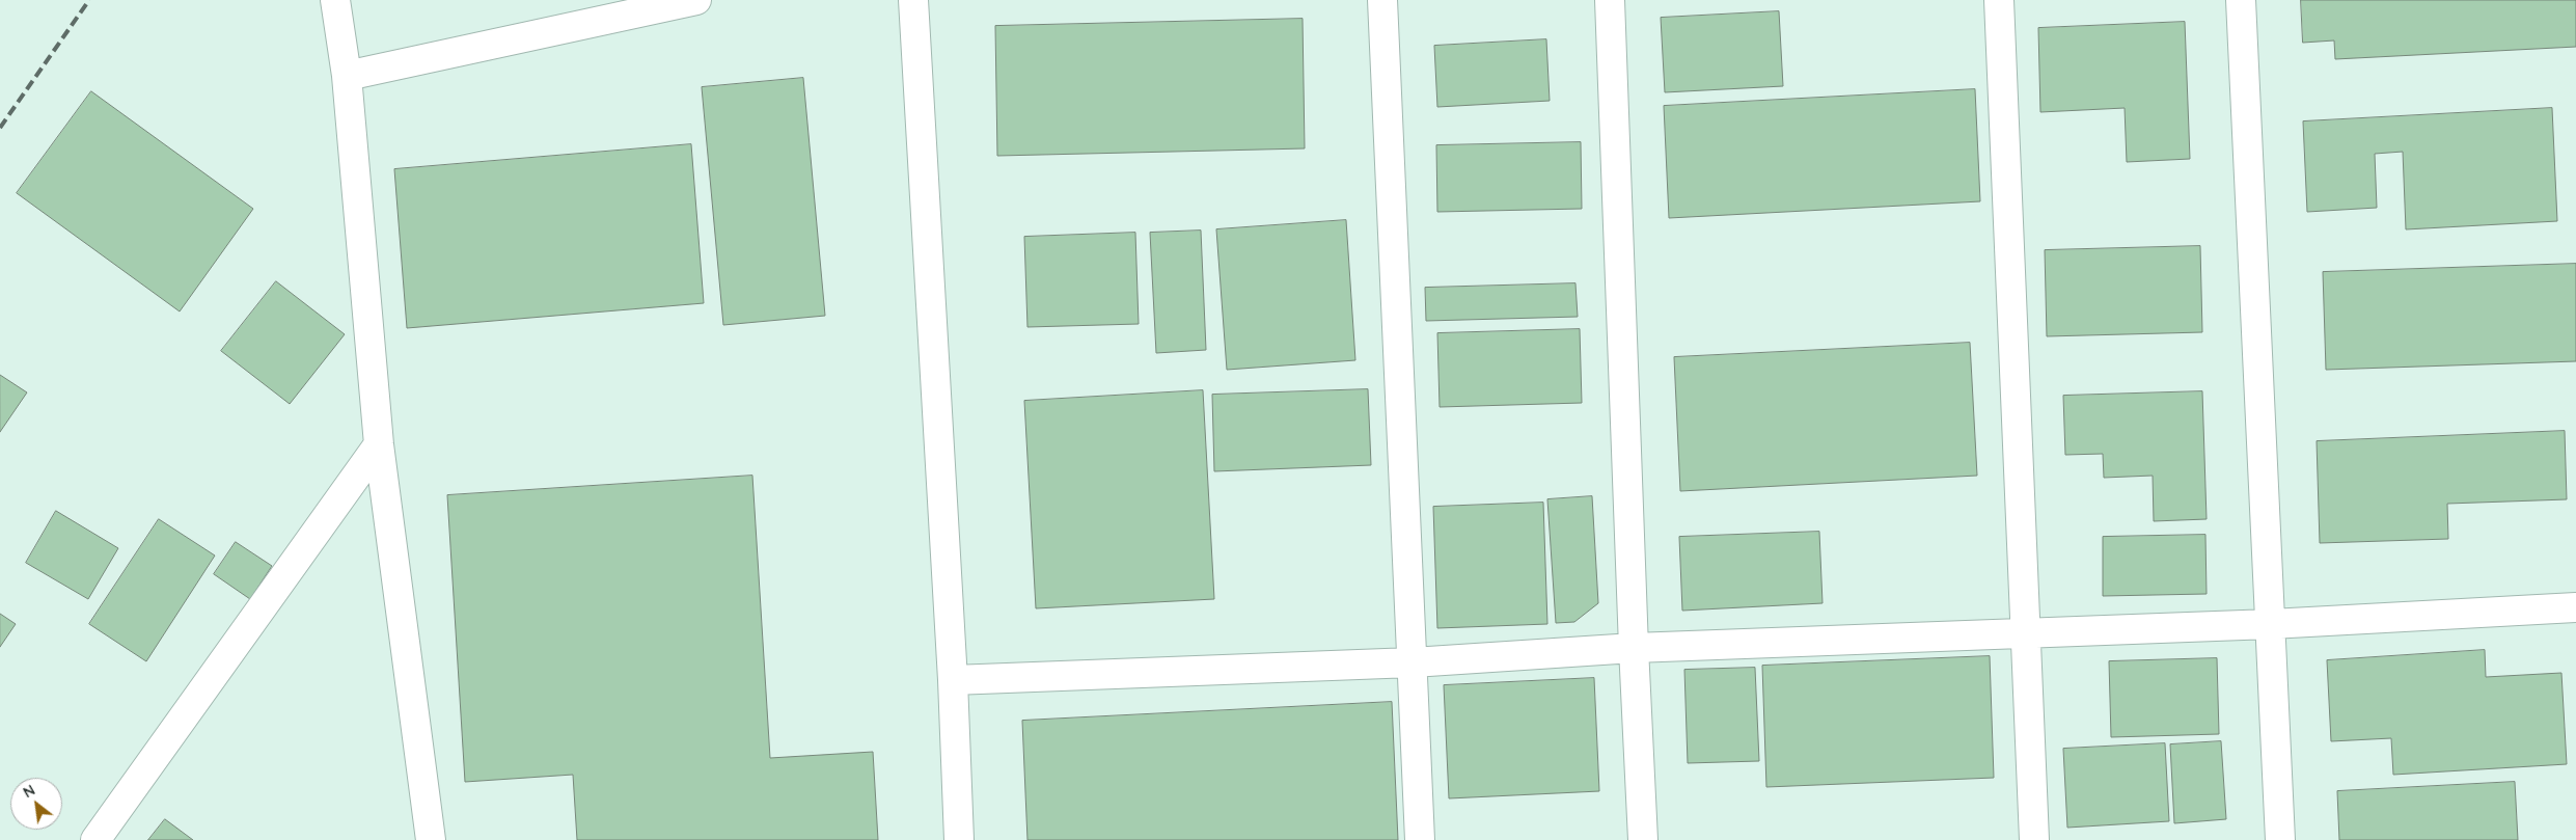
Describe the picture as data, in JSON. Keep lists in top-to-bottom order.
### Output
{
  "north": "top left"
}
